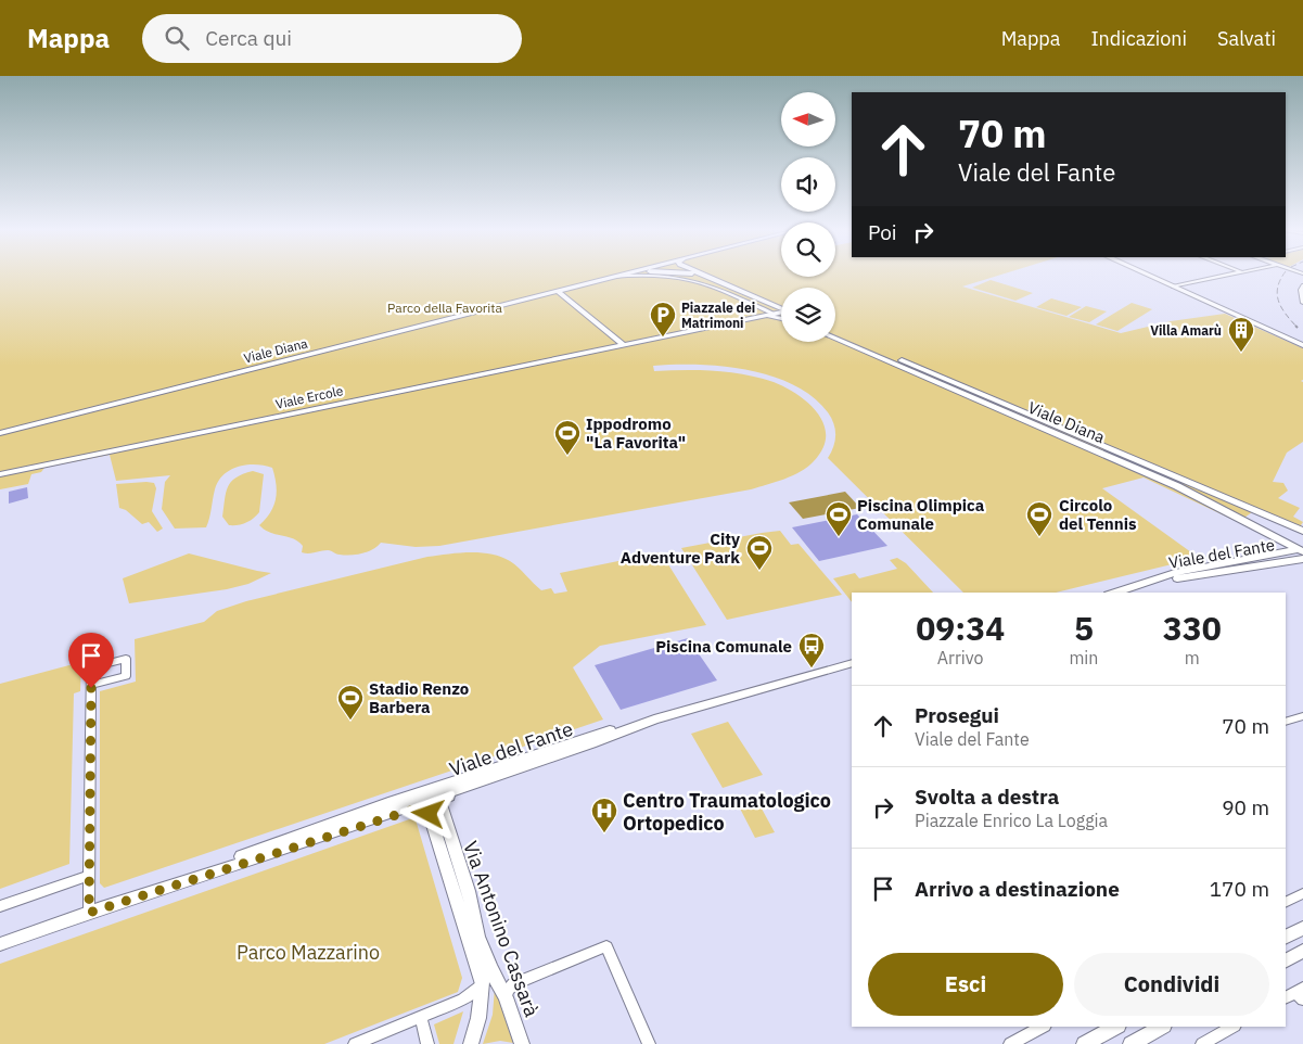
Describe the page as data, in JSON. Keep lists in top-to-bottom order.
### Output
{
  "streets": {
    "street": [
      "Viale Diana",
      "Viale Ercole",
      "Viale del Fante",
      "Via Antonino Cassarà"
    ]
  },
  "crossings": [
    ["Viale Diana", "Viale Ercole"],
    ["Viale Diana", "Viale del Fante"],
    ["Viale del Fante", "Via Antonino Cassarà"]
  ],
  "parks": ["Parco della Favorita", "Parco Mazzarino"],
  "places": {
    "parking": ["Piazzale dei Matrimoni"],
    "building": ["Villa Amarù"],
    "sports": [
      "Ippodromo \"La Favorita\"",
      "Piscina Olimpica Comunale",
      "Circolo del Tennis",
      "City Adventure Park",
      "Stadio Renzo Barbera"
    ],
    "bus stop": ["Piscina Comunale"],
    "hospital": ["Centro Traumatologico Ortopedico"]
  },
  "north": "left",
  "page": {
    "header": "Mappa",
    "search": "Cerca qui",
    "nav": ["Mappa", "Indicazioni", "Salvati"],
    "turn": ["70 m", "Viale del Fante"],
    "then": "Poi",
    "eta": [
      "09:34",
      "Arrivo",
      "5",
      "min",
      "330",
      "m"
    ],
    "list": [
      {
        "name": "Prosegui",
        "note": "Viale del Fante",
        "value": "70 m"
      },
      {
        "name": "Svolta a destra",
        "note": "Piazzale Enrico La Loggia",
        "value": "90 m"
      },
      {
        "name": "Arrivo a destinazione",
        "value": "170 m"
      }
    ],
    "buttons": ["Esci", "Condividi"]
  }
}
